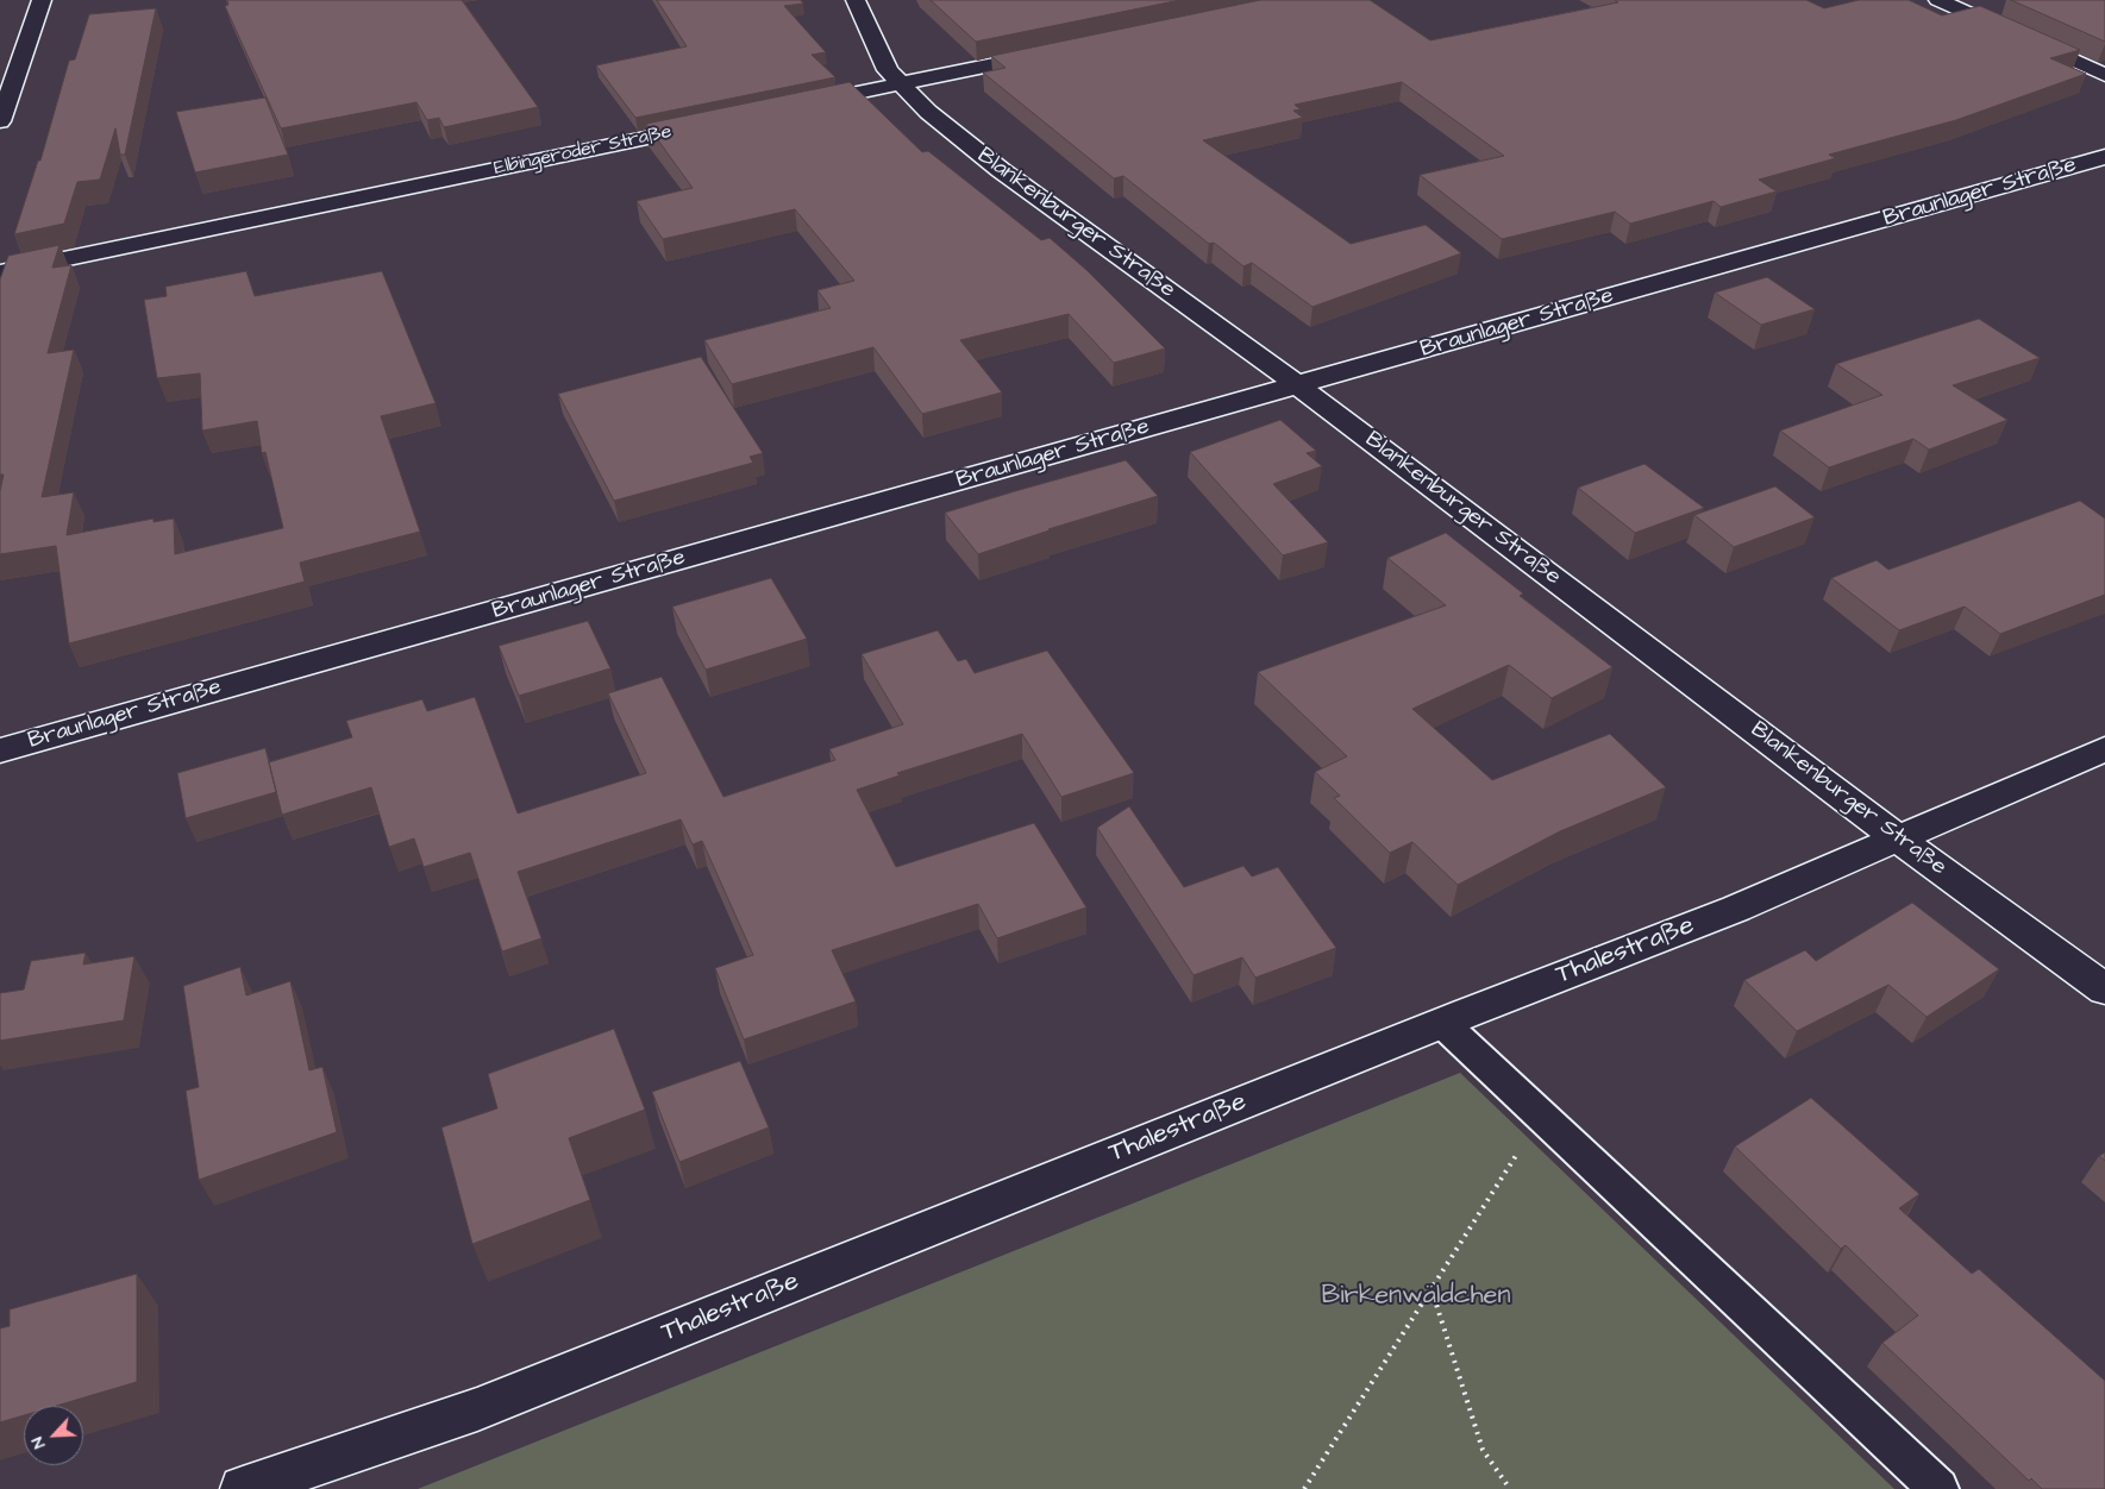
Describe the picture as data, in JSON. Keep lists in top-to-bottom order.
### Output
{
  "streets": {
    "street": [
      "Elbingeroder Straße",
      "Braunlager Straße",
      "Blankenburger Straße",
      "Thalestraße"
    ]
  },
  "crossings": [
    ["Braunlager Straße", "Blankenburger Straße"],
    ["Blankenburger Straße", "Thalestraße"]
  ],
  "parks": ["Birkenwäldchen"],
  "north": "bottom left"
}
